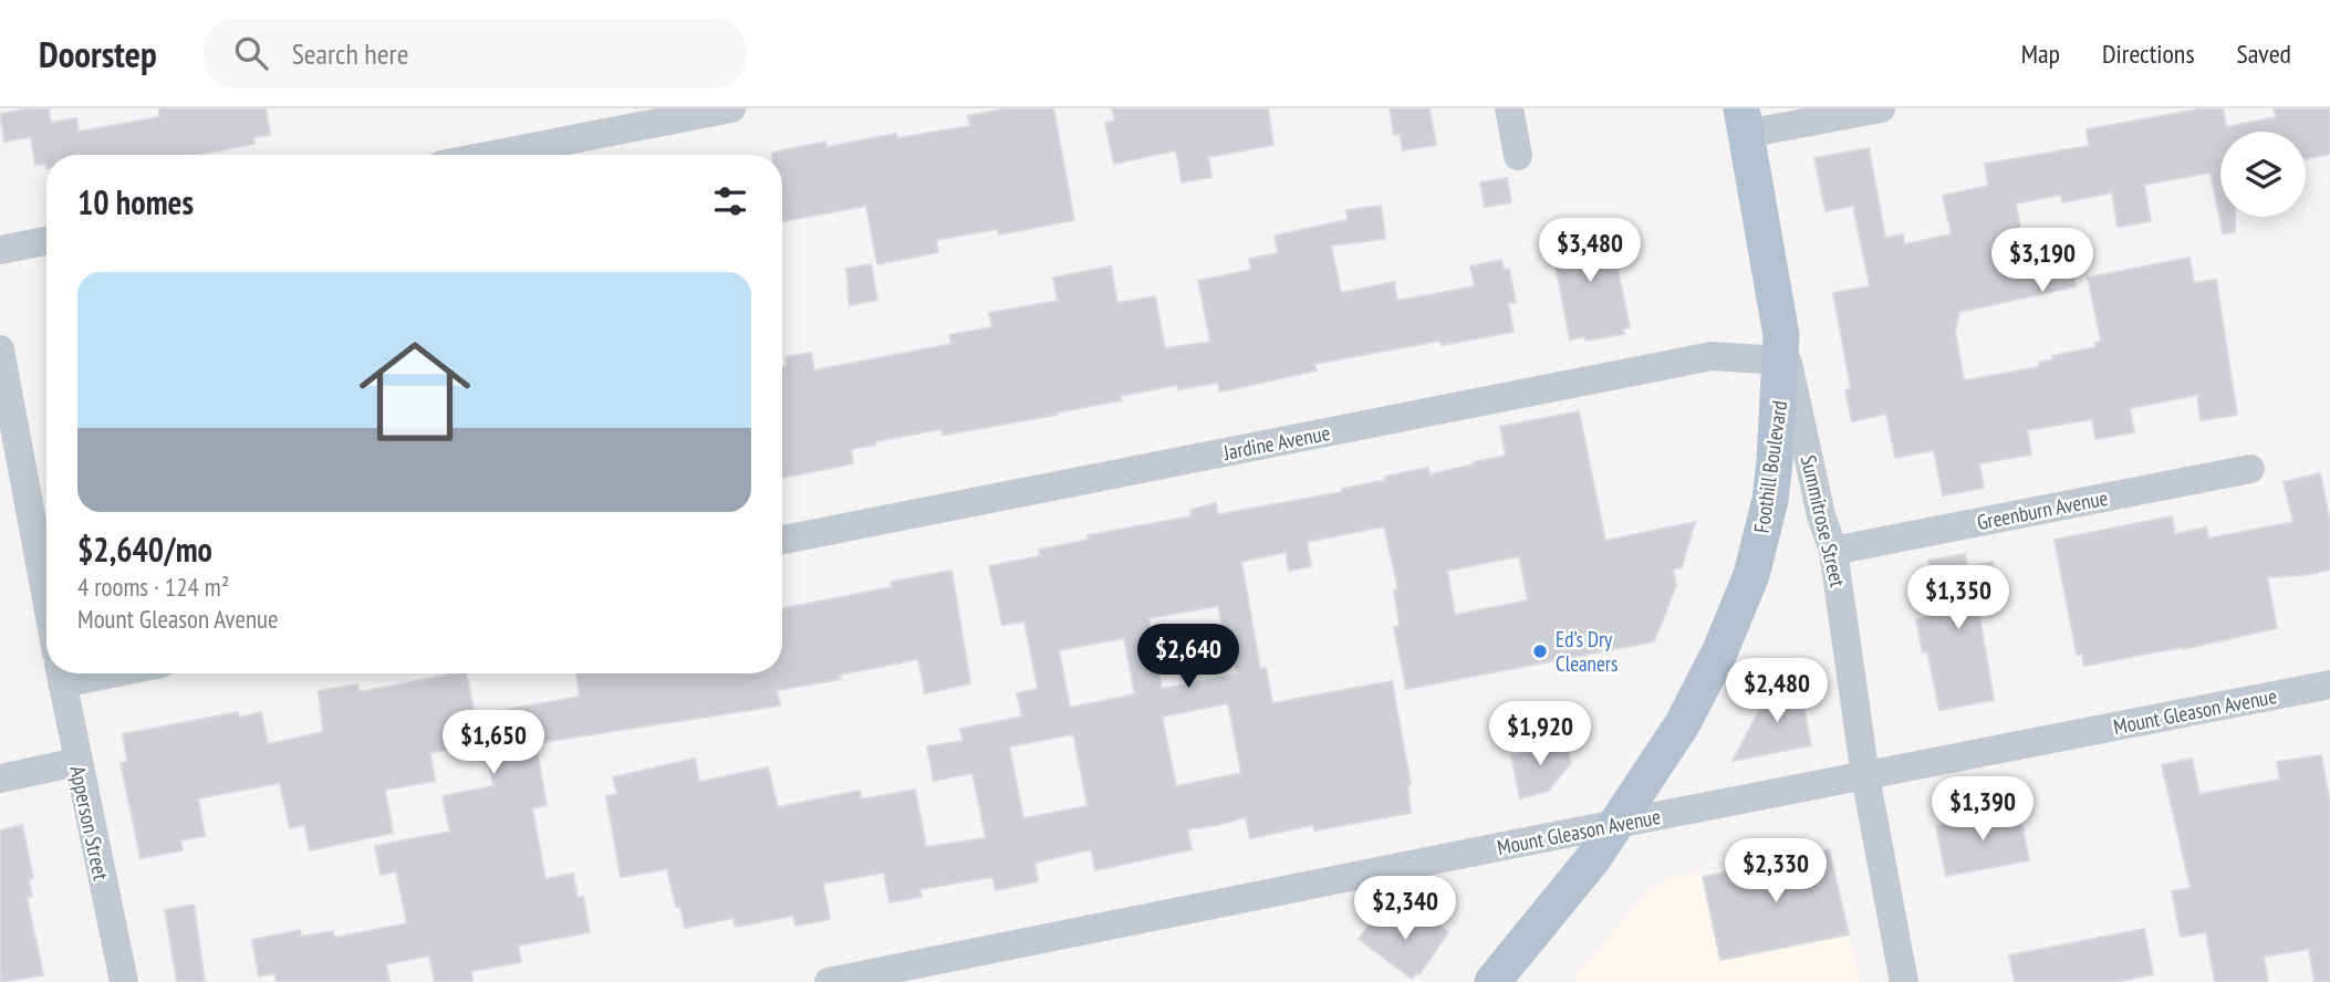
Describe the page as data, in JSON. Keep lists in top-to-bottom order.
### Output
{
  "streets": {
    "main road": ["Foothill Boulevard"],
    "street": [
      "Jardine Avenue",
      "Greenburn Avenue",
      "Summitrose Street",
      "Mount Gleason Avenue",
      "Apperson Street"
    ]
  },
  "crossings": [
    ["Jardine Avenue", "Foothill Boulevard"],
    ["Jardine Avenue", "Summitrose Street"],
    ["Foothill Boulevard", "Summitrose Street"],
    ["Foothill Boulevard", "Mount Gleason Avenue"],
    ["Greenburn Avenue", "Summitrose Street"],
    ["Summitrose Street", "Mount Gleason Avenue"]
  ],
  "places": ["Ed’s Dry Cleaners"],
  "page": {
    "header": "Doorstep",
    "search": "Search here",
    "nav": ["Map", "Directions", "Saved"],
    "heading": "10 homes",
    "price": [
      "$3,480",
      "$3,190",
      "$1,350",
      "$2,640",
      "$2,480",
      "$1,920",
      "$1,650",
      "$1,390",
      "$2,330",
      "$2,340"
    ],
    "list": [
      {
        "name": "$2,640/mo",
        "note": "4 rooms · 124 m² · Mount Gleason Avenue"
      }
    ]
  }
}
